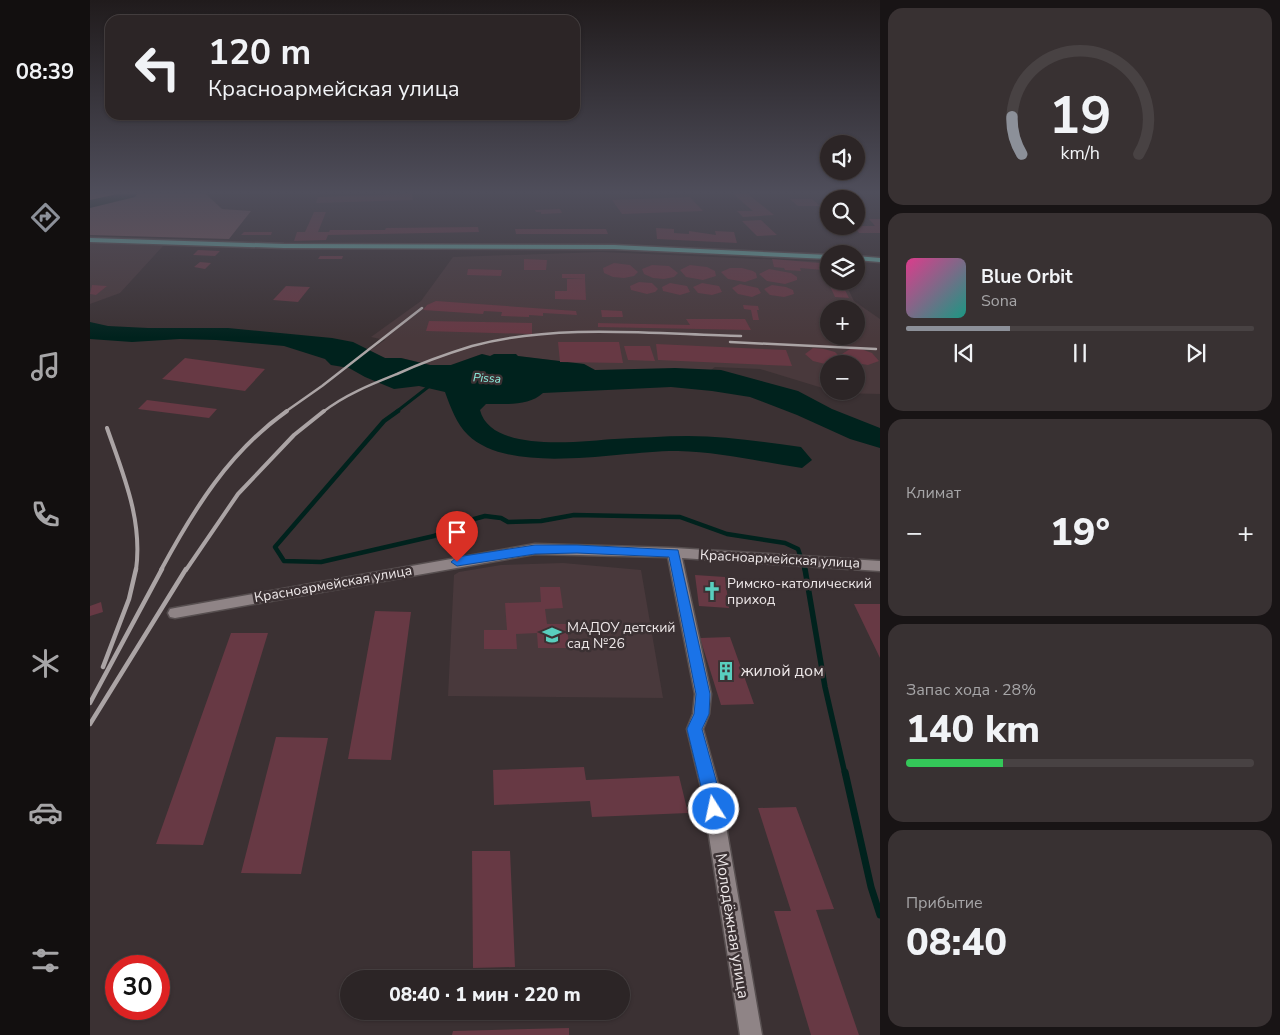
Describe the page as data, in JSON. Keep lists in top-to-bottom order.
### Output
{
  "streets": {
    "street": ["Красноармейская улица", "Молодёжная улица"]
  },
  "crossings": [
    ["Красноармейская улица", "Молодёжная улица"]
  ],
  "water": ["Pissa"],
  "places": {
    "church": ["Римско-католический приход"],
    "school or university": ["МАДОУ детский сад №26"],
    "building": ["жилой дом"]
  },
  "page": {
    "tabs": "08:39",
    "turn": ["120 m", "Красноармейская улица"],
    "map_buttons": ["+", "−"],
    "song": ["Blue Orbit", "Sona"],
    "tile": [
      "Климат",
      ["Запас хода · 28%", "140 km"],
      ["Прибытие", "08:40"]
    ],
    "heat": ["−", "19°", "+"],
    "limit": "30",
    "trip": "08:40 · 1 мин · 220 m",
    "gauge": ["19", "km/h"]
  }
}
